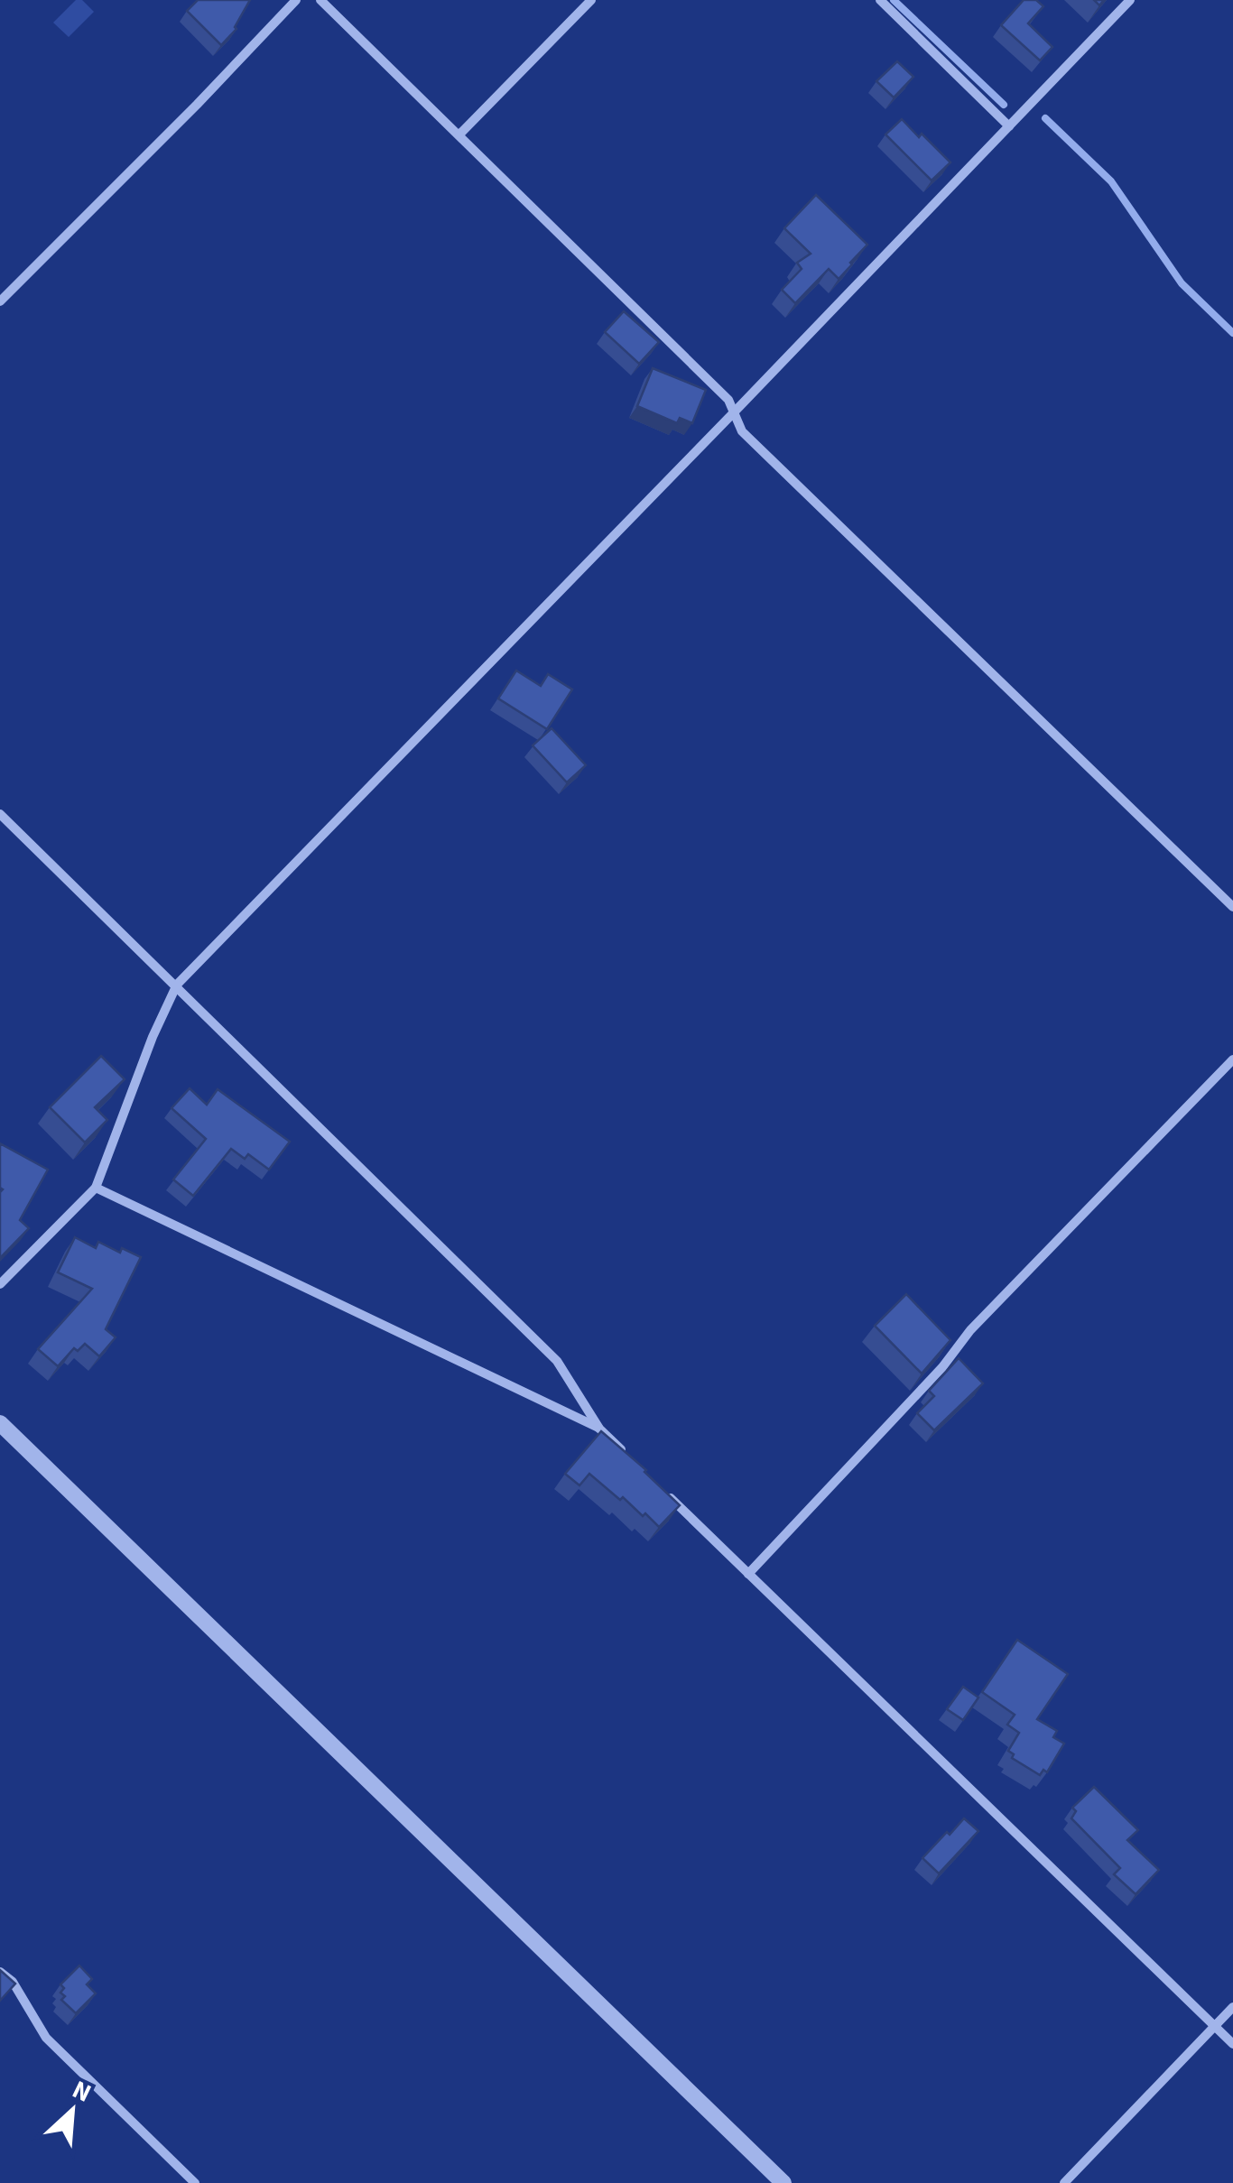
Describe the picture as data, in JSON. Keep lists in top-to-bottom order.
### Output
{
  "north": "top right"
}
